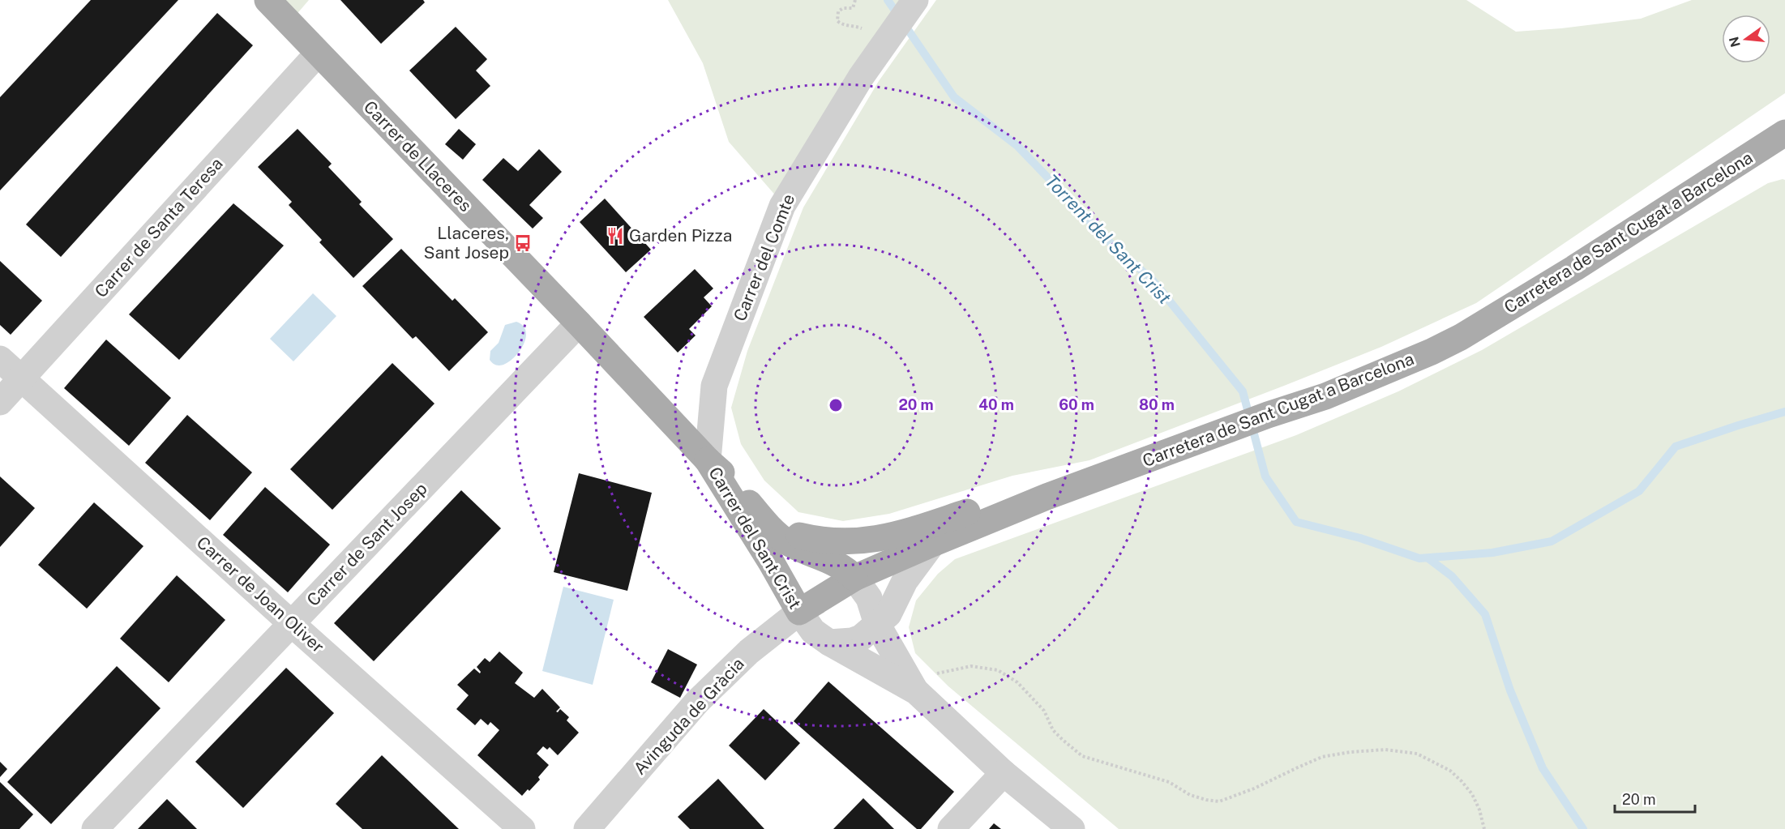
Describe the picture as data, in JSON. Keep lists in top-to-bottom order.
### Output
{
  "streets": {
    "main road": ["Carrer de Llaceres", "Carretera de Sant Cugat a Barcelona", "Carrer del Sant Crist"],
    "street": [
      "Carrer de Santa Teresa",
      "Carrer del Comte",
      "Carrer de Sant Josep",
      "Carrer de Joan Oliver",
      "Avinguda de Gràcia"
    ]
  },
  "crossings": [
    ["Carrer de Llaceres", "Carrer de Santa Teresa"],
    ["Carrer de Llaceres", "Carrer del Comte"],
    ["Carrer de Llaceres", "Carrer del Sant Crist"],
    ["Carrer de Llaceres", "Carrer de Sant Josep"],
    ["Carrer de Santa Teresa", "Carrer de Joan Oliver"],
    ["Carretera de Sant Cugat a Barcelona", "Carrer del Sant Crist"],
    ["Carretera de Sant Cugat a Barcelona", "Avinguda de Gràcia"],
    ["Carrer del Comte", "Carrer del Sant Crist"],
    ["Carrer del Sant Crist", "Avinguda de Gràcia"],
    ["Carrer de Sant Josep", "Carrer de Joan Oliver"]
  ],
  "water": ["Torrent del Sant Crist"],
  "places": {
    "restaurant": ["Garden Pizza"],
    "bus stop": ["Llaceres, Sant Josep"]
  },
  "scale_bar": "20 m",
  "north": "left",
  "rings": [
    "20 m",
    "40 m",
    "60 m",
    "80 m"
  ]
}
